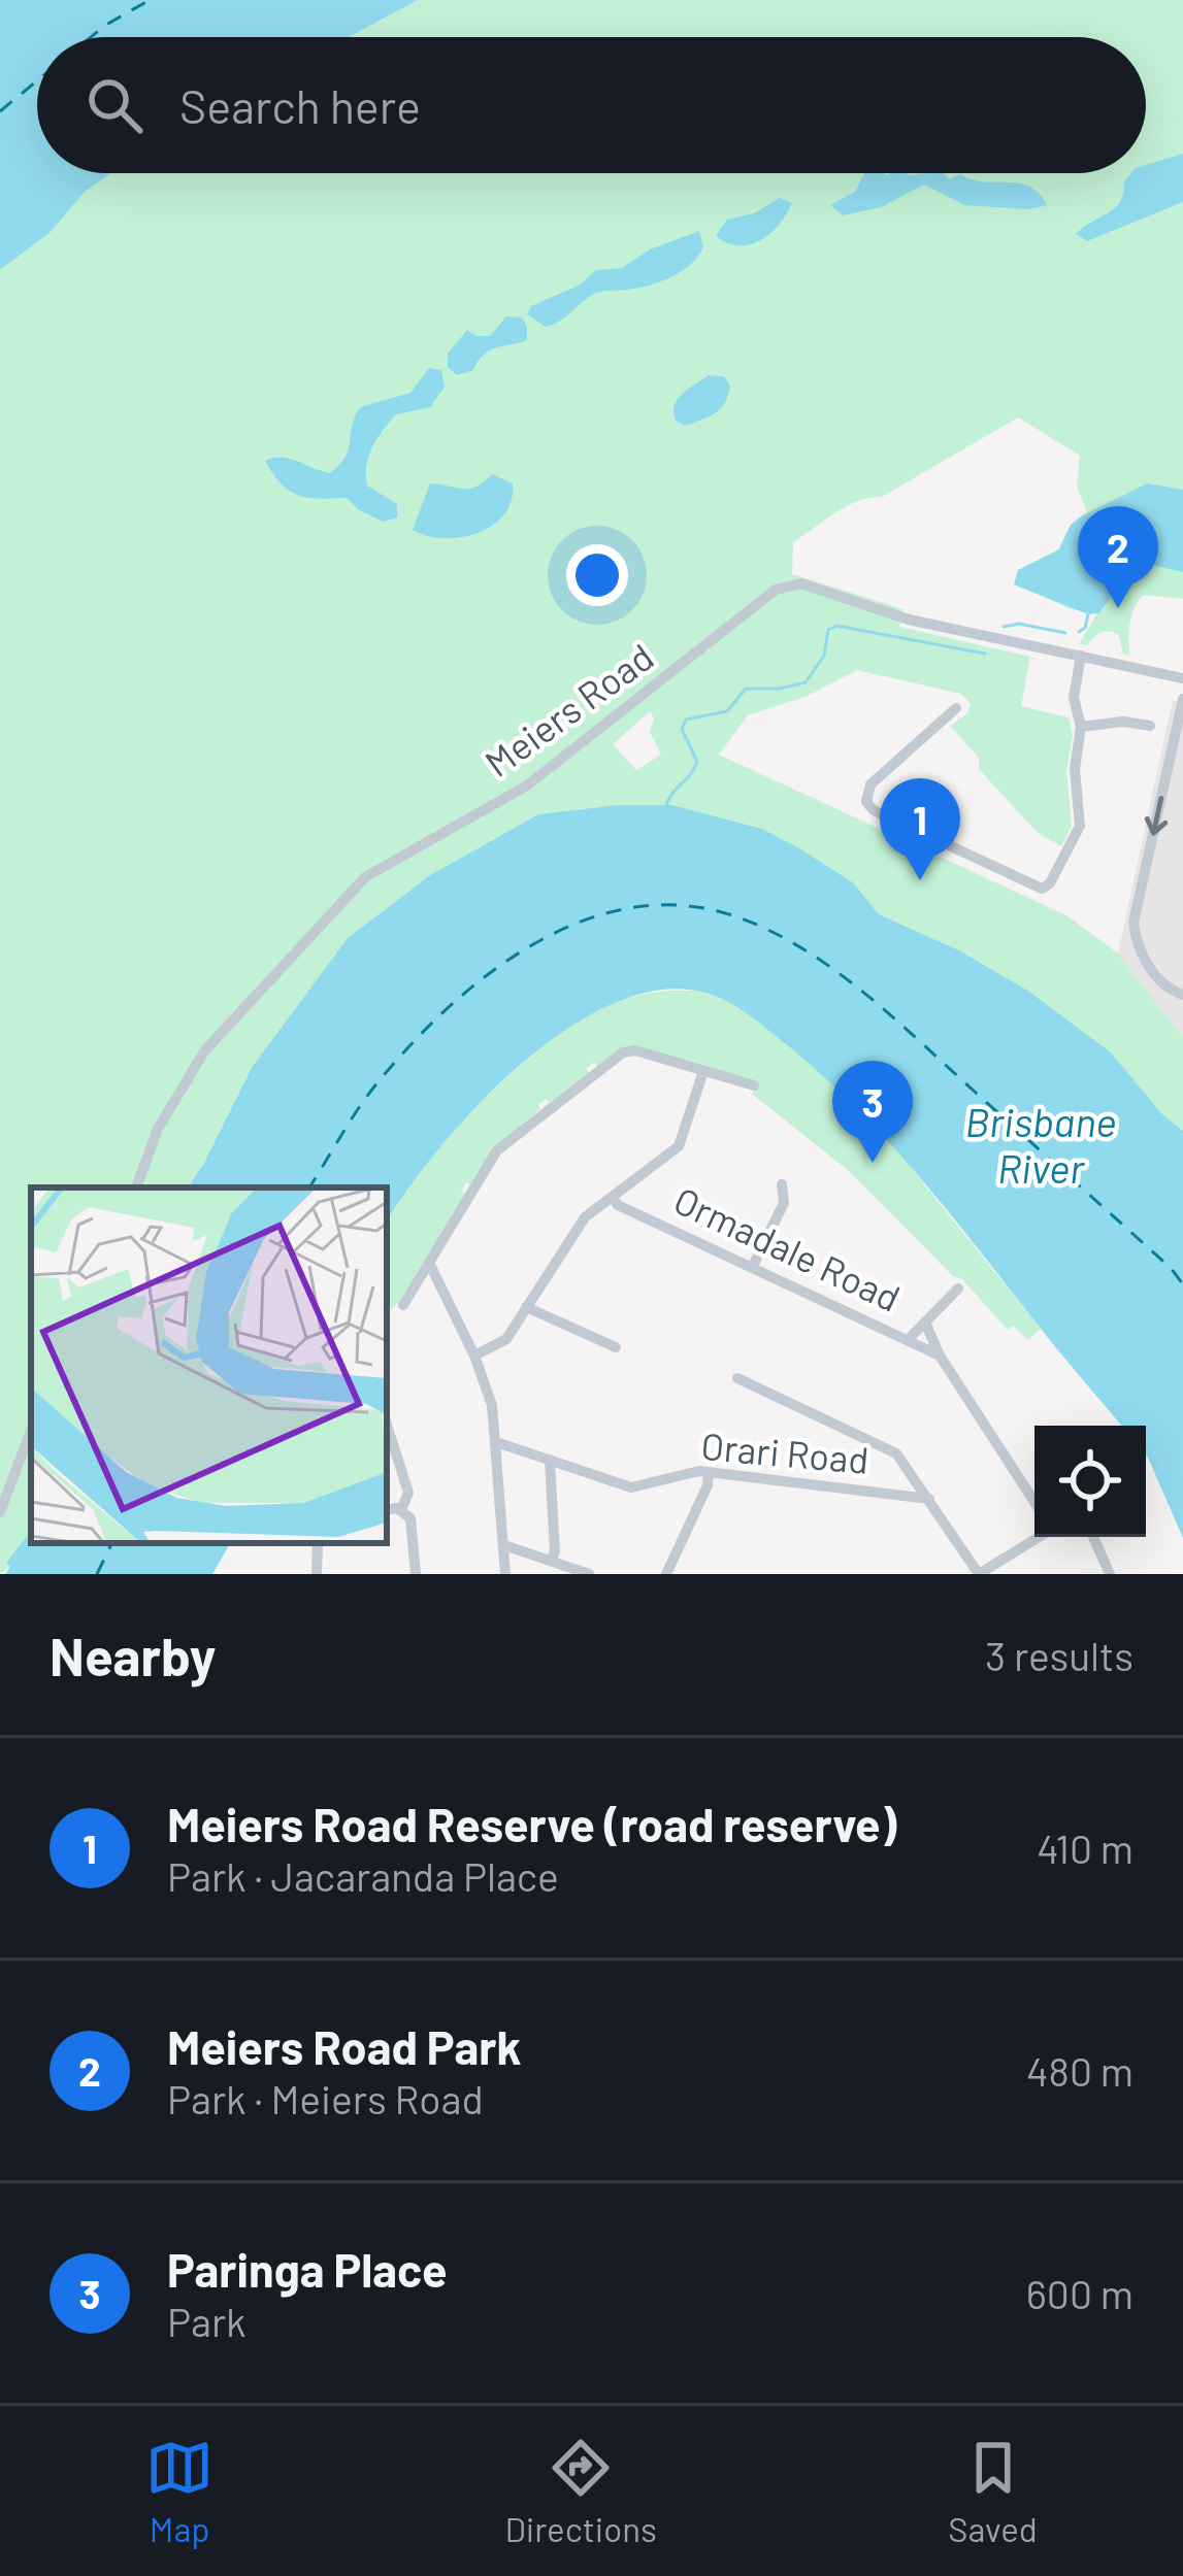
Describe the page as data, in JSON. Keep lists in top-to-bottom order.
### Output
{
  "streets": {
    "street": ["Meiers Road", "Ormadale Road", "Orari Road"]
  },
  "water": ["Brisbane River"],
  "page": {
    "search": "Search here",
    "pins": ["2", "1", "3"],
    "heading": ["Nearby", "3 results"],
    "list": [
      {
        "mark": "1",
        "name": "Meiers Road Reserve (road reserve)",
        "note": "Park · Jacaranda Place",
        "value": "410 m"
      },
      {
        "mark": "2",
        "name": "Meiers Road Park",
        "note": "Park · Meiers Road",
        "value": "480 m"
      },
      {
        "mark": "3",
        "name": "Paringa Place",
        "note": "Park",
        "value": "600 m"
      }
    ],
    "nav": ["Map", "Directions", "Saved"]
  }
}
